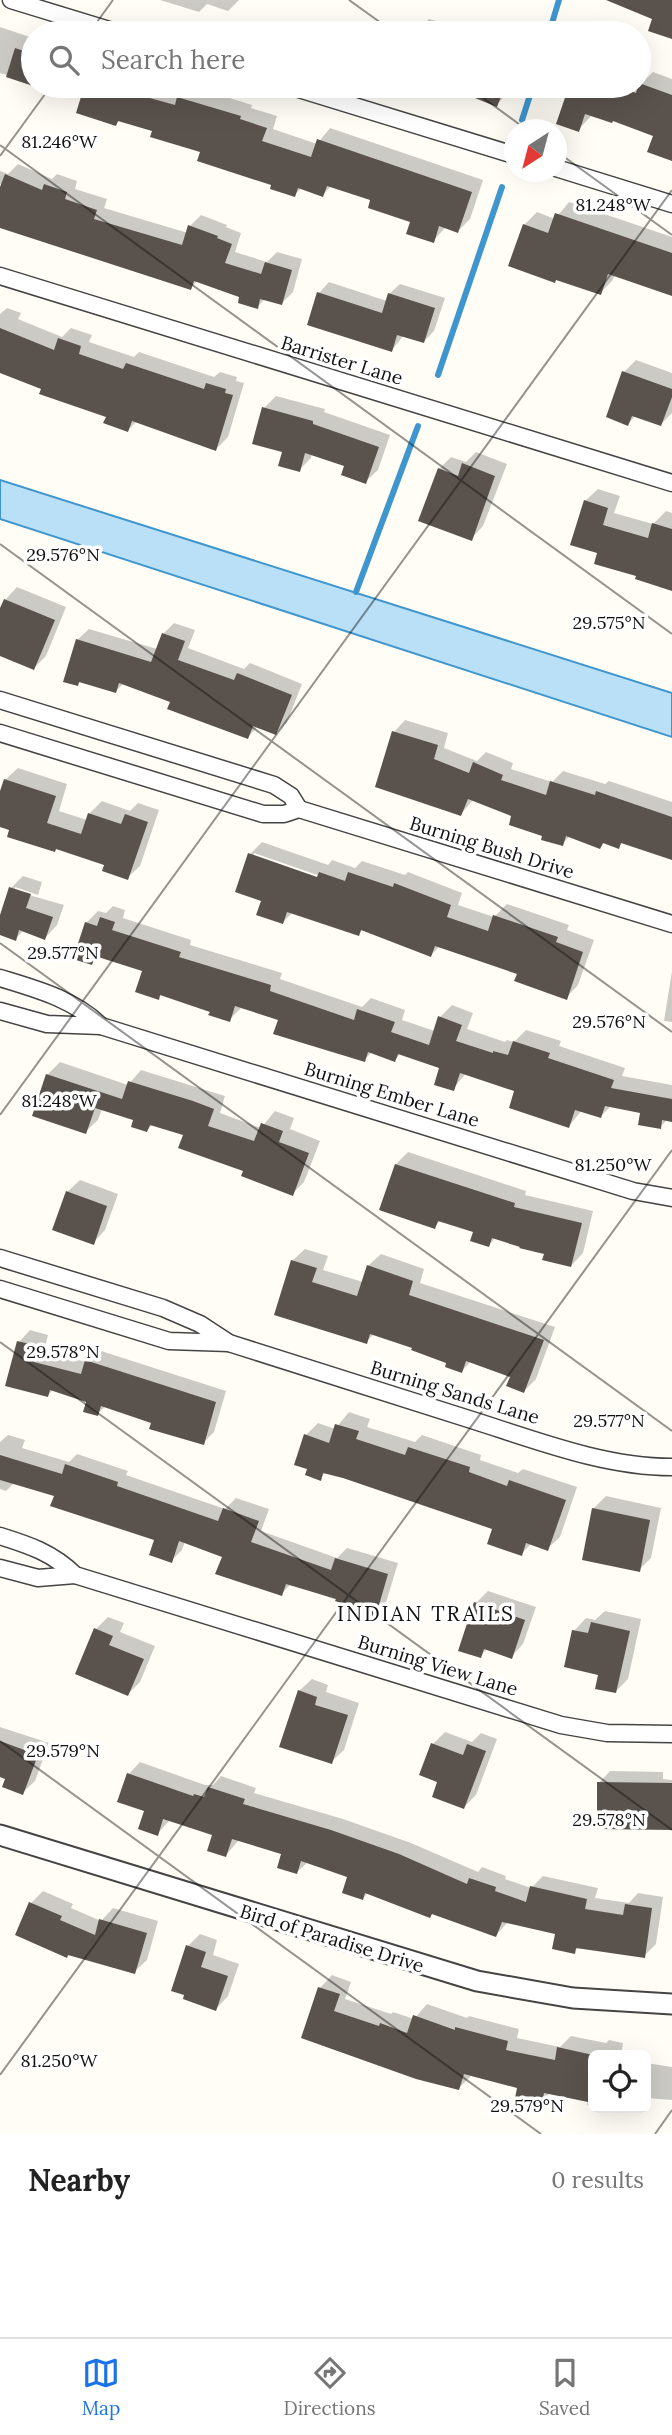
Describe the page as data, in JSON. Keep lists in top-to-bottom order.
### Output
{
  "streets": {
    "street": [
      "Barrister Lane",
      "Burning Bush Drive",
      "Burning Ember Lane",
      "Burning Sands Lane",
      "Burning View Lane",
      "Bird of Paradise Drive"
    ]
  },
  "districts": ["INDIAN TRAILS"],
  "north": "bottom left",
  "page": {
    "search": "Search here",
    "heading": ["Nearby", "0 results"],
    "nav": ["Map", "Directions", "Saved"]
  },
  "coordinates": [
    "81.246°W",
    "81.248°W",
    "29.576°N",
    "29.575°N",
    "29.577°N",
    "81.250°W",
    "29.578°N",
    "29.579°N"
  ]
}
